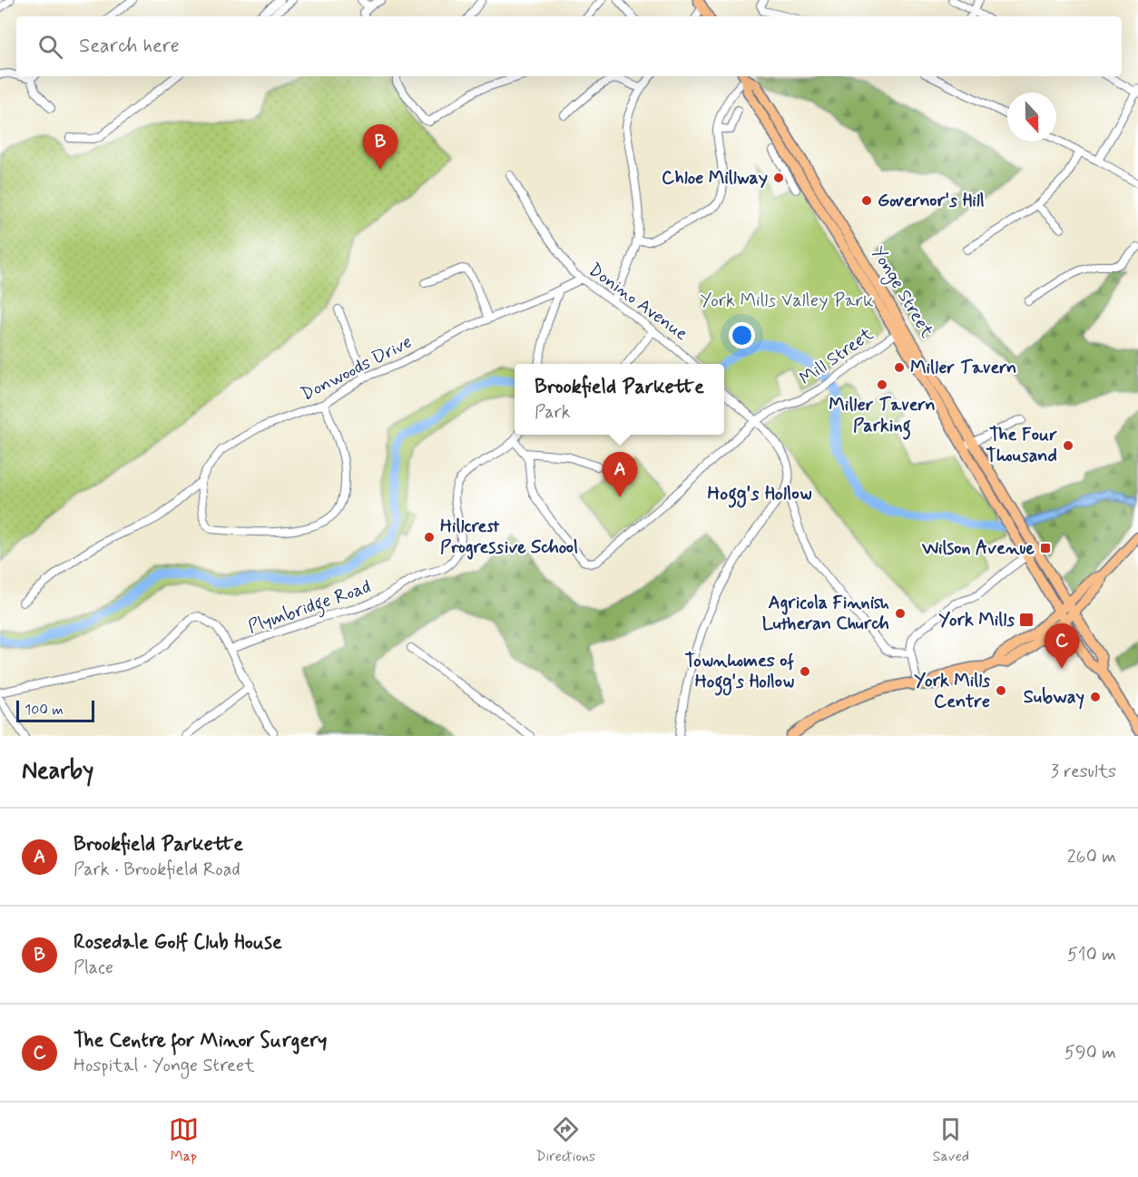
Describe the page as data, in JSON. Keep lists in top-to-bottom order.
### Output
{
  "streets": {
    "main road": ["Yonge Street"],
    "street": [
      "Donino Avenue",
      "Mill Street",
      "Donwoods Drive",
      "Plymbridge Road"
    ]
  },
  "crossings": [
    ["Yonge Street", "Mill Street"],
    ["Donino Avenue", "Donwoods Drive"]
  ],
  "districts": ["Hogg's Hollow"],
  "parks": ["York Mills Valley Park"],
  "places": {
    "other": [
      "Chloe Millway",
      "Governor's Hill",
      "Miller Tavern",
      "Miller Tavern Parking",
      "The Four Thousand",
      "Hillcrest Progressive School",
      "Agricola Finnish Lutheran Church",
      "Townhomes of Hogg's Hollow",
      "York Mills Centre",
      "Subway"
    ],
    "transit": ["Wilson Avenue", "York Mills"]
  },
  "scale_bar": "100 m",
  "north": "bottom",
  "page": {
    "search": "Search here",
    "pins": ["B", "A", "C"],
    "popup": ["Brookfield Parkette", "Park"],
    "scale": "100 m",
    "heading": ["Nearby", "3 results"],
    "list": [
      {
        "mark": "A",
        "name": "Brookfield Parkette",
        "note": "Park · Brookfield Road",
        "value": "260 m"
      },
      {
        "mark": "B",
        "name": "Rosedale Golf Club House",
        "note": "Place",
        "value": "510 m"
      },
      {
        "mark": "C",
        "name": "The Centre for Minor Surgery",
        "note": "Hospital · Yonge Street",
        "value": "590 m"
      }
    ],
    "nav": ["Map", "Directions", "Saved"]
  }
}
